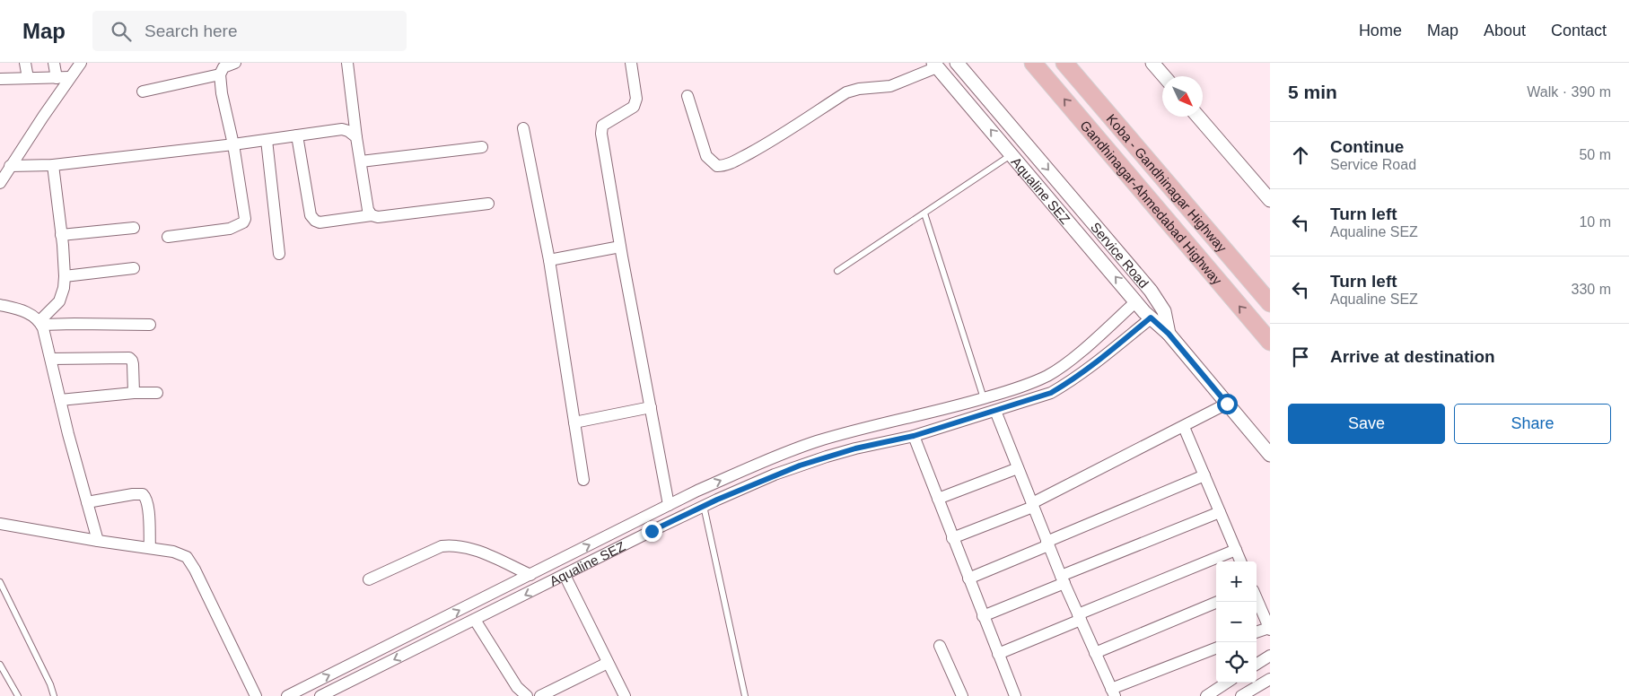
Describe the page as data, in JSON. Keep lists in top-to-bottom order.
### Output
{
  "streets": {
    "main road": ["Koba - Gandhinagar Highway", "Gandhinagar-Ahmedabad Highway"],
    "street": ["Aqualine SEZ", "Service Road"]
  },
  "crossings": [
    ["Aqualine SEZ", "Service Road"]
  ],
  "one_way": ["Gandhinagar-Ahmedabad Highway", "Service Road"],
  "north": "bottom right",
  "page": {
    "header": "Map",
    "search": "Search here",
    "nav": [
      "Home",
      "Map",
      "About",
      "Contact"
    ],
    "heading": ["5 min", "Walk · 390 m"],
    "list": [
      ["Continue", "Service Road", "50 m"],
      ["Turn left", "Aqualine SEZ", "10 m"],
      ["Turn left", "Aqualine SEZ", "330 m"],
      "Arrive at destination"
    ],
    "buttons": ["Save", "Share"],
    "map_buttons": ["+", "−"]
  }
}
